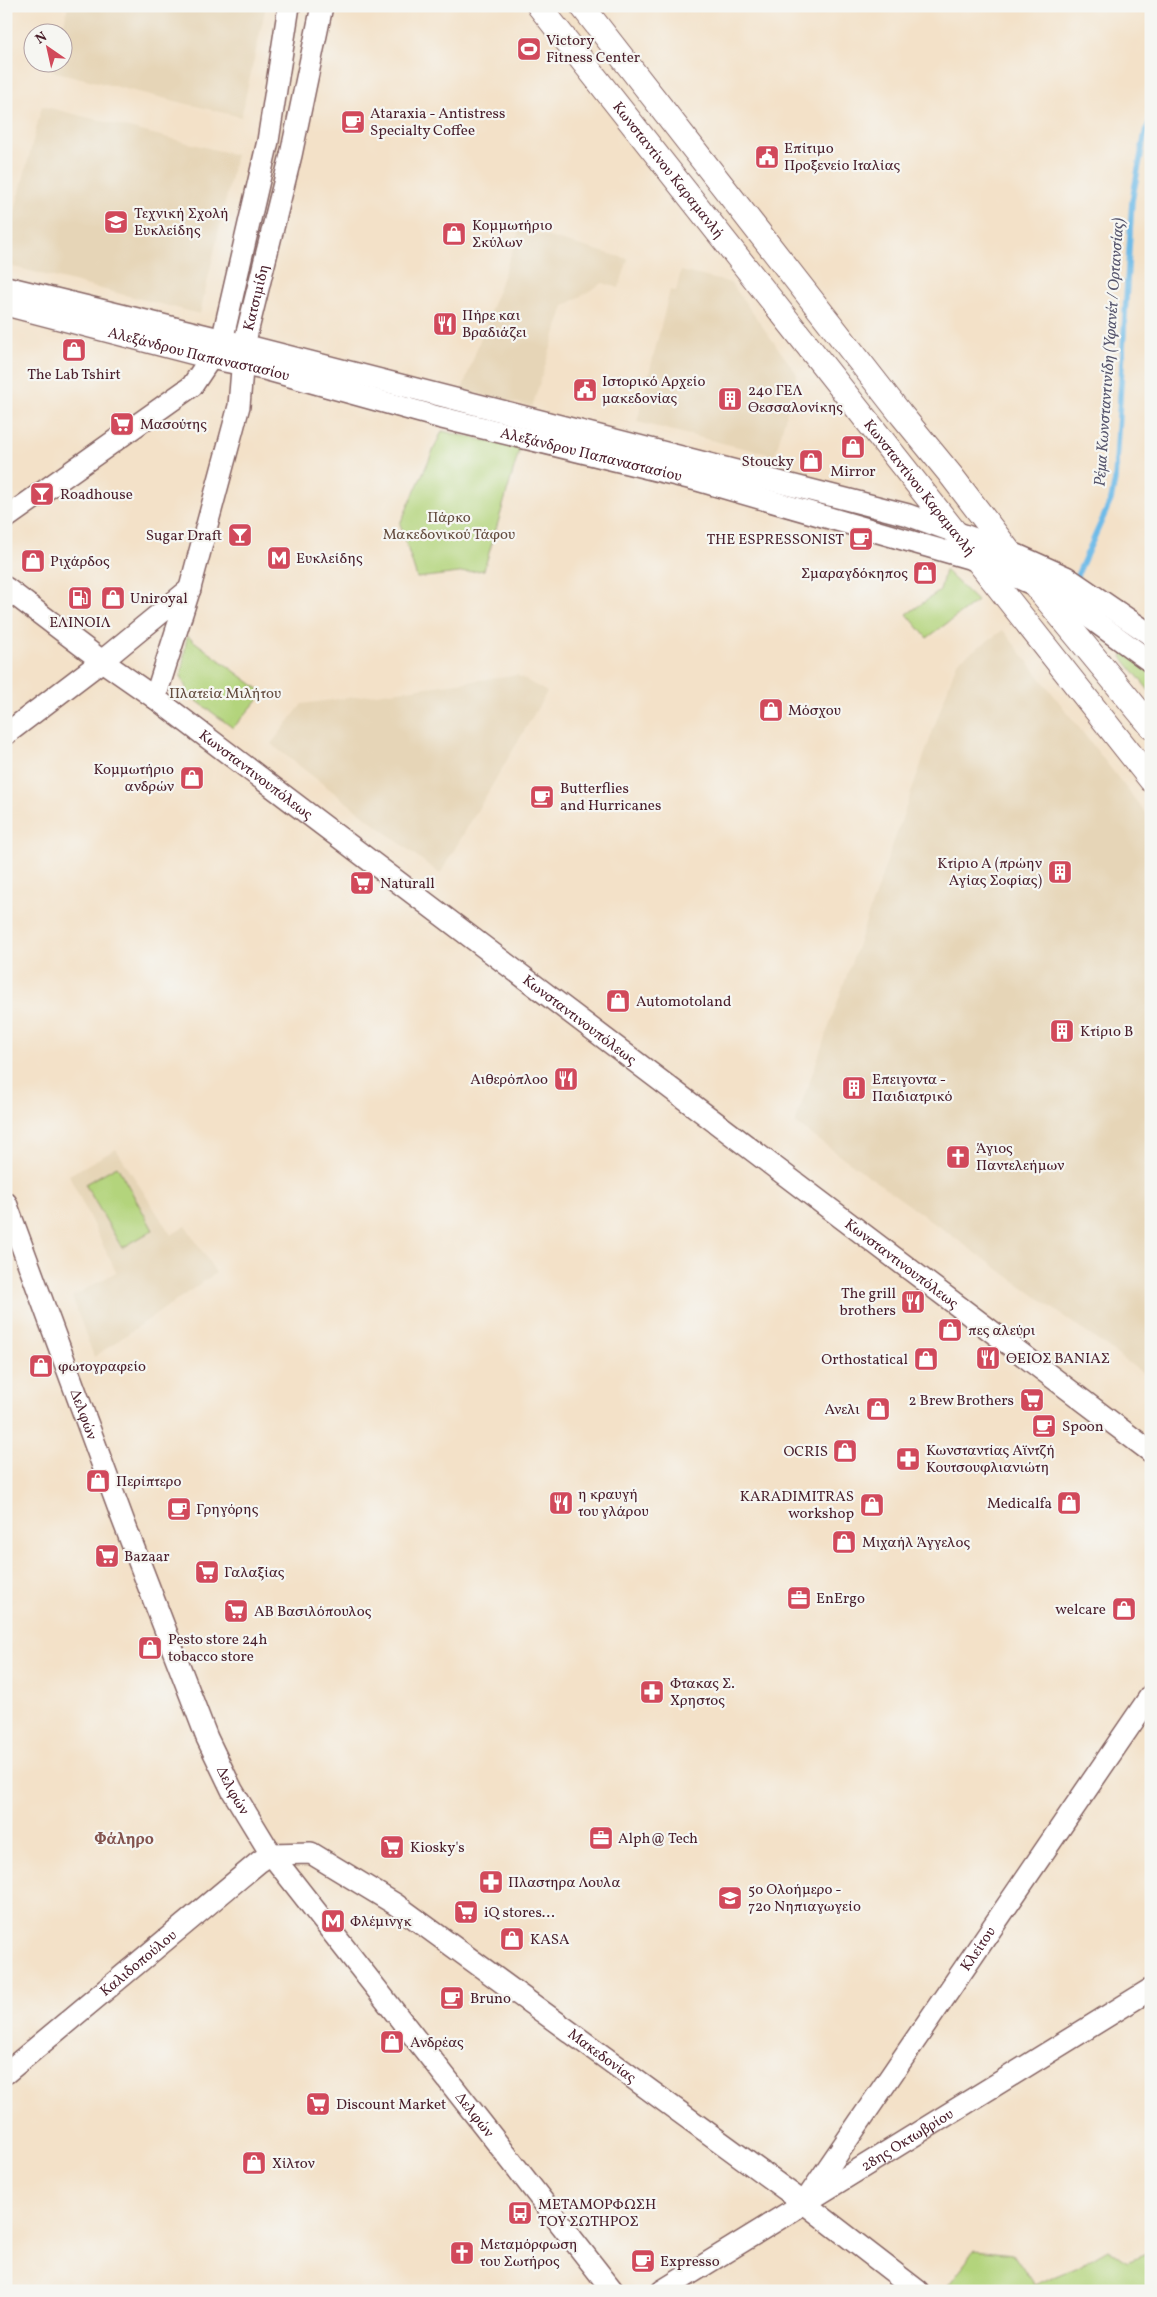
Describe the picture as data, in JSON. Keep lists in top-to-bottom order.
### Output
{
  "streets": {
    "main road": ["Κωνσταντίνου Καραμανλή"],
    "street": [
      "Κατσιμίδη",
      "Αλεξάνδρου Παπαναστασίου",
      "Κωνσταντινουπόλεως",
      "Δελφών",
      "Κλείτου",
      "Καλιδοπούλου",
      "Μακεδονίας",
      "28ης Οκτωβρίου"
    ]
  },
  "crossings": [
    ["Κωνσταντίνου Καραμανλή", "Αλεξάνδρου Παπαναστασίου"],
    ["Κατσιμίδη", "Αλεξάνδρου Παπαναστασίου"],
    ["Κατσιμίδη", "Κωνσταντινουπόλεως"],
    ["Δελφών", "Καλιδοπούλου"],
    ["Δελφών", "Μακεδονίας"],
    ["Κλείτου", "Μακεδονίας"],
    ["Κλείτου", "28ης Οκτωβρίου"],
    ["Καλιδοπούλου", "Μακεδονίας"],
    ["Μακεδονίας", "28ης Οκτωβρίου"]
  ],
  "districts": ["Φάληρο"],
  "water": ["Ρέμα Κωνσταντινίδη (Υφανέτ / Ορτανσίας)"],
  "parks": ["Πάρκο Μακεδονικού Τάφου", "Πλατεία Μιλήτου"],
  "places": {
    "sports": ["Victory Fitness Center"],
    "cafe": [
      "Ataraxia - Antistress Specialty Coffee",
      "THE ESPRESSONIST",
      "Butterflies and Hurricanes",
      "Spoon",
      "Γρηγόρης",
      "Bruno",
      "Expresso"
    ],
    "public building": ["Επίτιμο Προξενείο Ιταλίας", "Ιστορικό Αρχείο μακεδονίας"],
    "school or university": ["Τεχνική Σχολή Ευκλείδης", "5ο Ολοήμερο - 72ο Νηπιαγωγείο"],
    "shop": [
      "Κομμωτήριο Σκύλων",
      "The Lab Tshirt",
      "Mirror",
      "Stoucky",
      "Ριχάρδος",
      "Σμαραγδόκηπος",
      "Uniroyal",
      "Μόσχου",
      "Κομμωτήριο ανδρών",
      "Automotoland",
      "πες αλεύρι",
      "Orthostatical",
      "φωτογραφείο",
      "Ανελι",
      "OCRIS",
      "Περίπτερο",
      "Medicalfa",
      "KARADIMITRAS workshop",
      "Μιχαήλ Άγγελος",
      "welcare",
      "Pesto store 24h tobacco store",
      "KASA",
      "Ανδρέας",
      "Χίλτον"
    ],
    "restaurant": [
      "Πήρε και Βραδιάζει",
      "Αιθερόπλοο",
      "The grill brothers",
      "ΘΕΙΟΣ ΒΑΝΙΑΣ",
      "η κραυγή του γλάρου"
    ],
    "building": [
      "24ο ΓΕΛ Θεσσαλονίκης",
      "Κτίριο Α (πρώην Αγίας Σοφίας)",
      "Κτίριο Β",
      "Επειγοντα - Παιδιατρικό"
    ],
    "supermarket": [
      "Μασούτης",
      "Naturall",
      "2 Brew Brothers",
      "Bazaar",
      "Γαλαξίας",
      "ΑΒ Βασιλόπουλος",
      "Kiosky's",
      "iQ stores...",
      "Discount Market"
    ],
    "bar": ["Roadhouse", "Sugar Draft"],
    "metro station": ["Ευκλείδης", "Φλέμινγκ"],
    "fuel station": ["ΕΛΙΝΟΙΛ"],
    "church": ["Άγιος Παντελεήμων", "Μεταμόρφωση του Σωτήρος"],
    "pharmacy": ["Κωνσταντίας Αϊντζή Κουτσουφλιανιώτη", "Φτακας Σ. Χρηστος", "Πλαστηρα Λουλα"],
    "office": ["EnErgo", "Alph@ Tech"],
    "bus stop": ["ΜΕΤΑΜΟΡΦΩΣΗ ΤΟΥ ΣΩΤΗΡΟΣ"]
  },
  "north": "top left"
}
